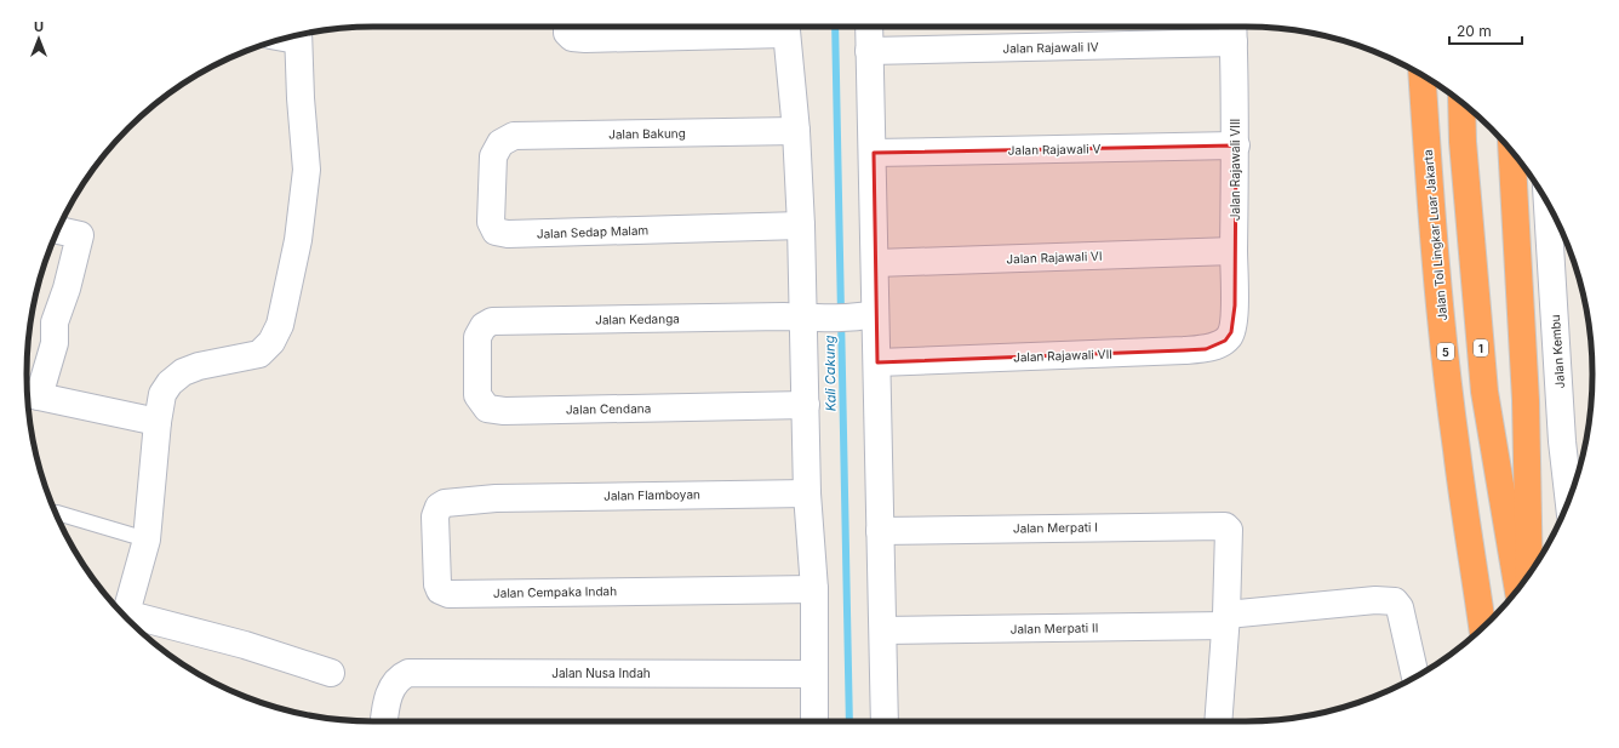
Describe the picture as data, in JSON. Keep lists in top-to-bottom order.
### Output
{
  "streets": {
    "highway": ["Jalan Tol Lingkar Luar Jakarta", "1", "5"],
    "street": [
      "Jalan Rajawali IV",
      "Jalan Bakung",
      "Jalan Rajawali V",
      "Jalan Rajawali VIII",
      "Jalan Sedap Malam",
      "Jalan Rajawali VI",
      "Jalan Kedanga",
      "Jalan Kembu",
      "Jalan Rajawali VII",
      "Jalan Cendana",
      "Jalan Flamboyan",
      "Jalan Merpati I",
      "Jalan Cempaka Indah",
      "Jalan Merpati II",
      "Jalan Nusa Indah"
    ]
  },
  "crossings": [
    ["Jalan Rajawali IV", "Jalan Rajawali VIII"],
    ["Jalan Bakung", "Jalan Sedap Malam"],
    ["Jalan Rajawali V", "Jalan Rajawali VIII"],
    ["Jalan Rajawali VIII", "Jalan Rajawali VI"],
    ["Jalan Rajawali VIII", "Jalan Rajawali VII"],
    ["Jalan Kedanga", "Jalan Cendana"],
    ["Jalan Flamboyan", "Jalan Cempaka Indah"],
    ["Jalan Merpati I", "Jalan Merpati II"]
  ],
  "water": ["Kali Cakung"],
  "scale_bar": "20 m",
  "north": "top"
}
